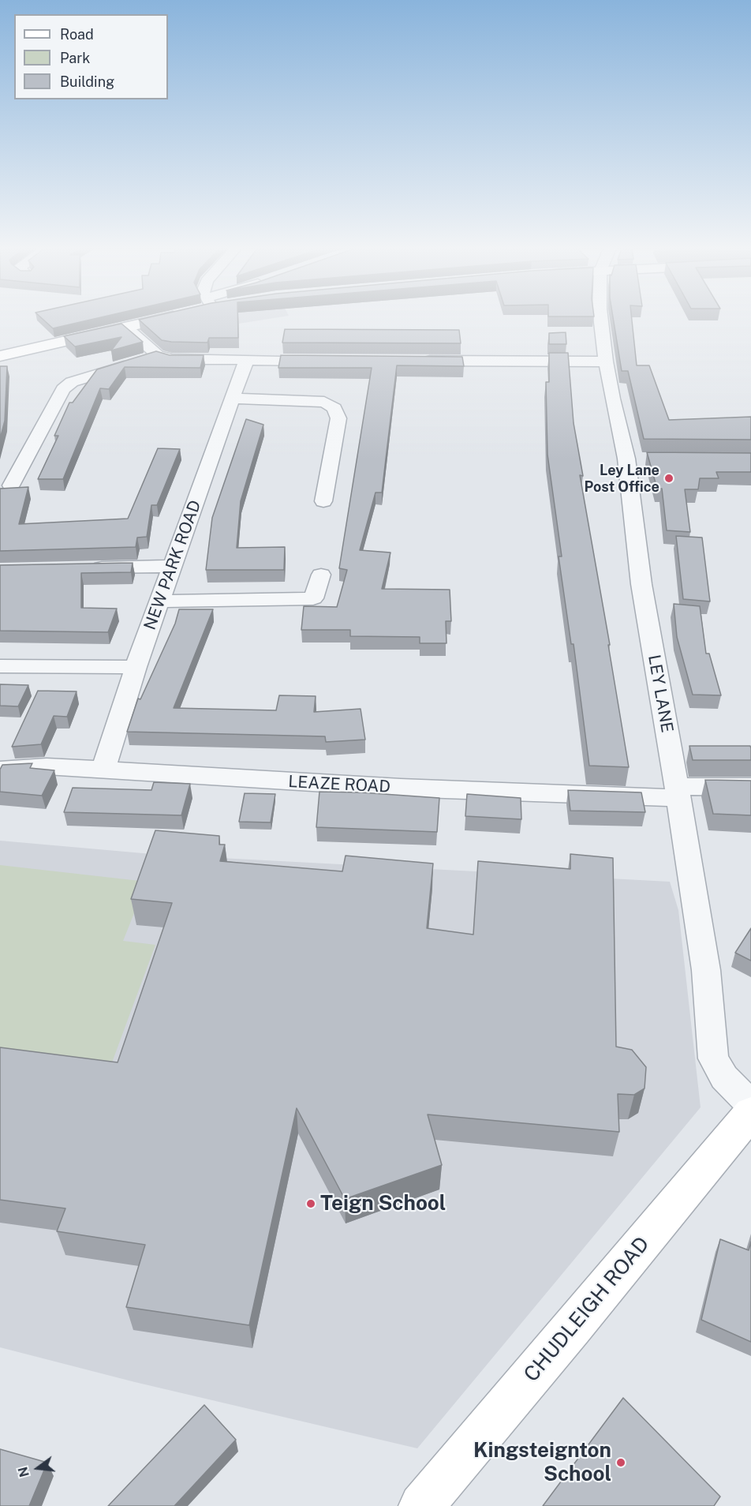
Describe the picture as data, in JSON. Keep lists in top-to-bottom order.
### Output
{
  "streets": {
    "main road": ["CHUDLEIGH ROAD"],
    "street": ["NEW PARK ROAD", "LEY LANE", "LEAZE ROAD"]
  },
  "crossings": [
    ["NEW PARK ROAD", "LEAZE ROAD"],
    ["LEY LANE", "LEAZE ROAD"]
  ],
  "places": ["Ley Lane Post Office", "Teign School", "Kingsteignton School"],
  "legend": ["Road", "Park", "Building"],
  "north": "left"
}
